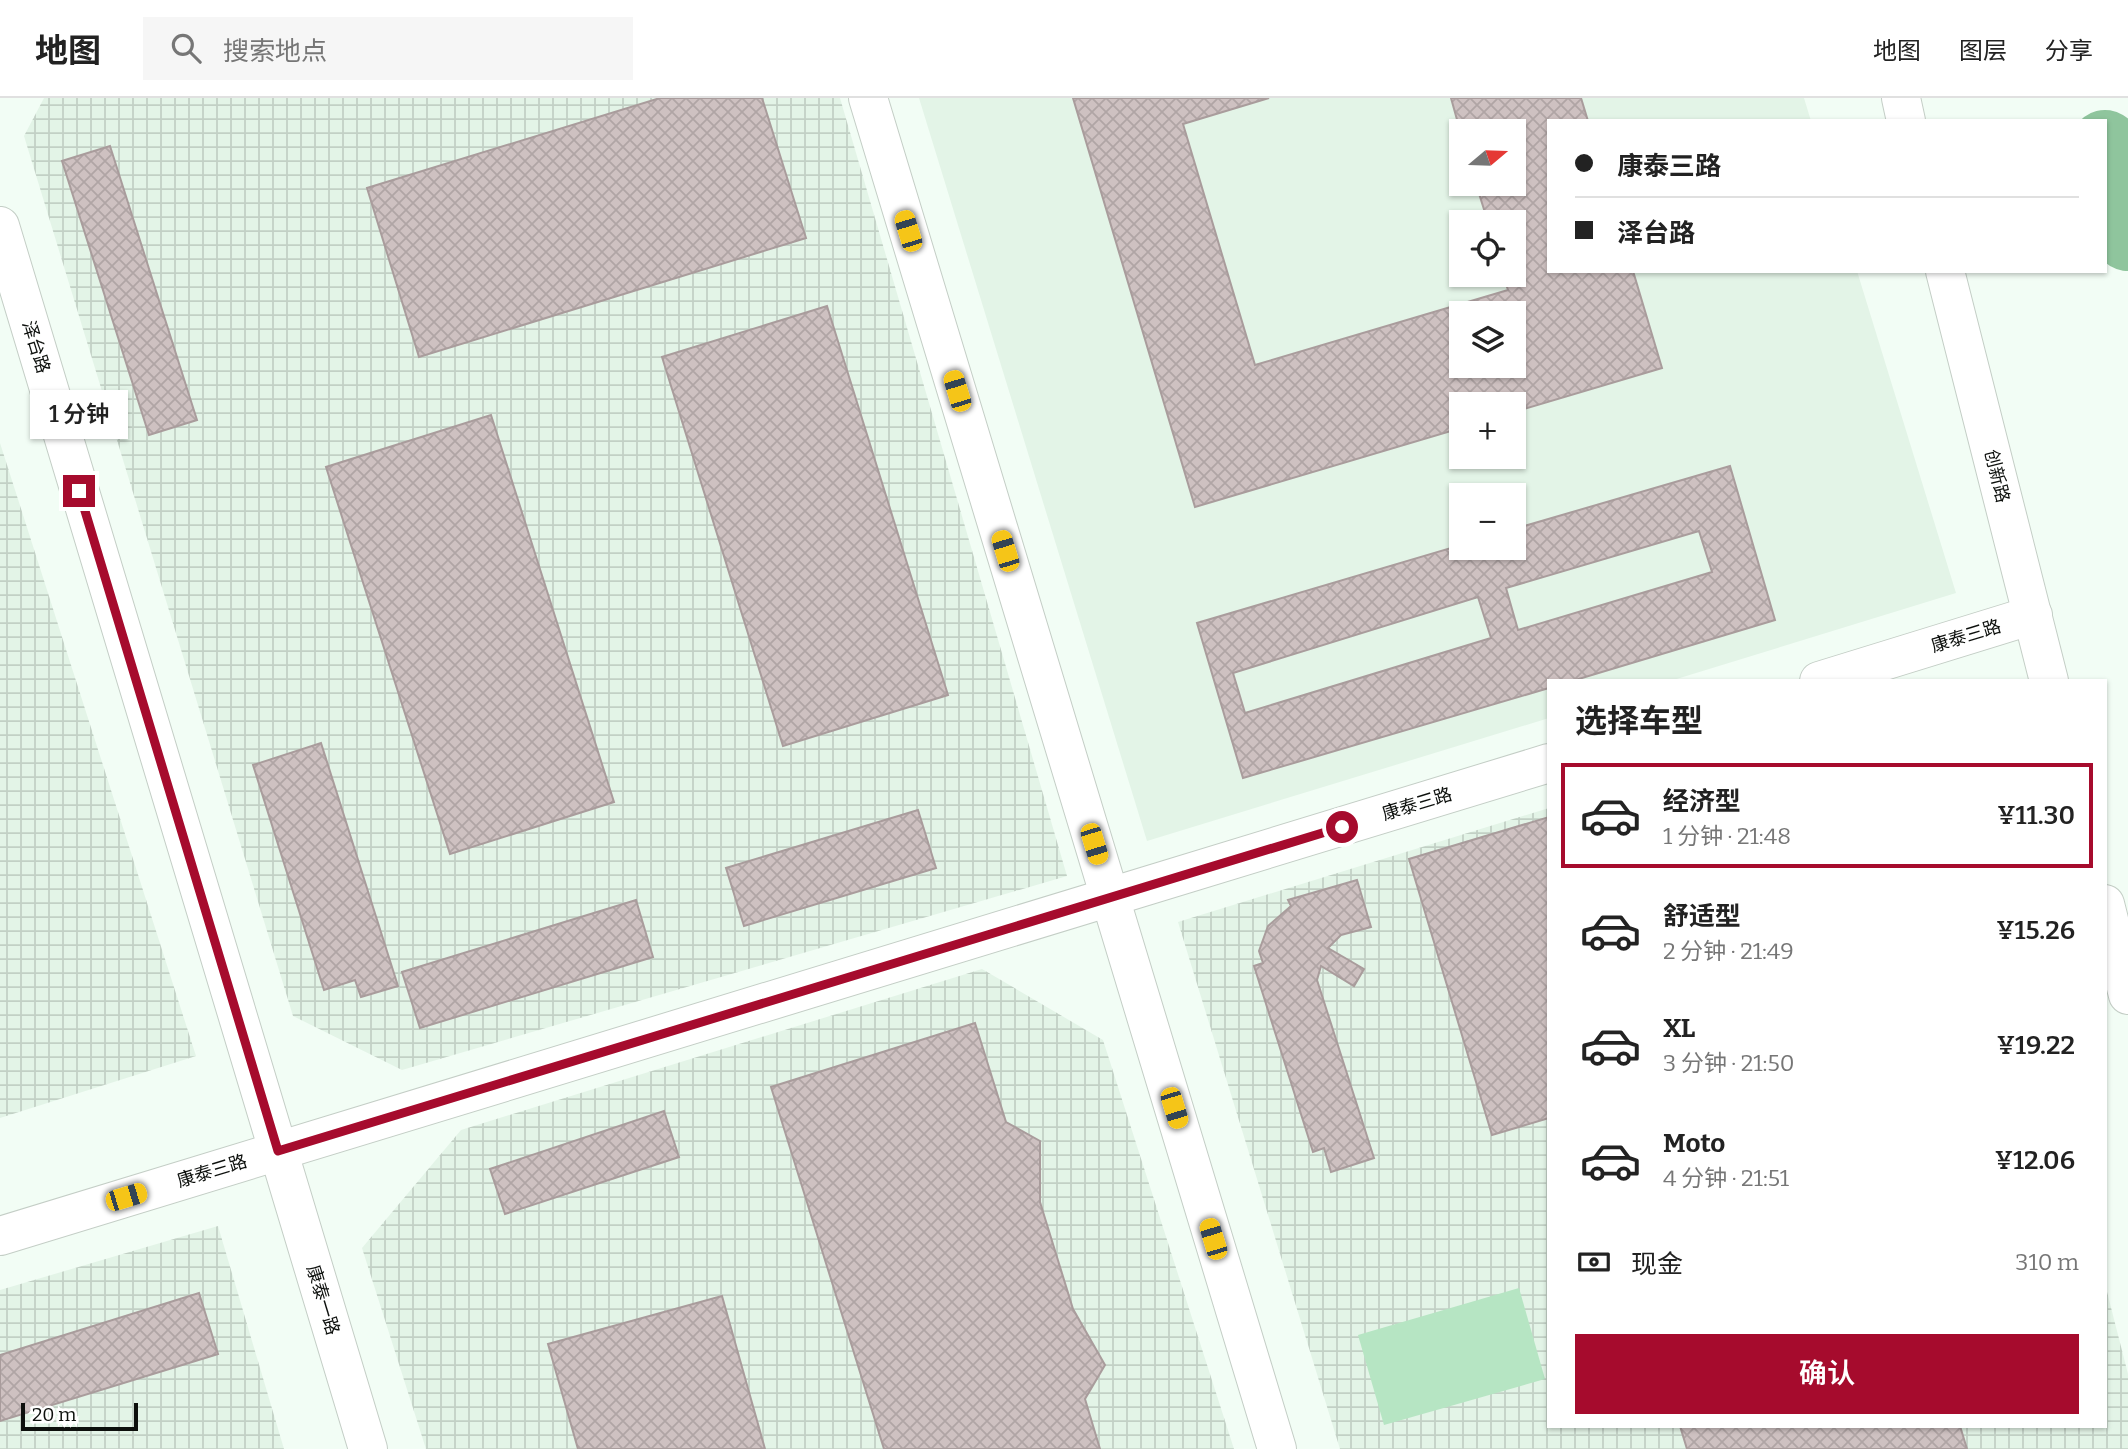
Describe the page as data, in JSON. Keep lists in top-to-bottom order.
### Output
{
  "streets": {
    "street": [
      "泽台路",
      "创新路",
      "康泰三路",
      "康泰一路"
    ]
  },
  "crossings": [
    ["泽台路", "康泰三路"],
    ["泽台路", "康泰一路"],
    ["创新路", "康泰三路"],
    ["康泰三路", "康泰一路"]
  ],
  "scale_bar": "20 m",
  "north": "right",
  "page": {
    "header": "地图",
    "search": "搜索地点",
    "nav": ["地图", "图层", "分享"],
    "map_buttons": ["+", "−"],
    "banner": ["康泰三路", "泽台路"],
    "bubble": "1 分钟",
    "heading": "选择车型",
    "list": [
      {
        "name": "经济型",
        "note": "1 分钟 · 21:48",
        "value": "¥11.30"
      },
      {
        "name": "舒适型",
        "note": "2 分钟 · 21:49",
        "value": "¥15.26"
      },
      {
        "name": "XL",
        "note": "3 分钟 · 21:50",
        "value": "¥19.22"
      },
      {
        "name": "Moto",
        "note": "4 分钟 · 21:51",
        "value": "¥12.06"
      }
    ],
    "pay": ["现金", "310 m"],
    "buttons": "确认",
    "scale": "20 m"
  }
}
